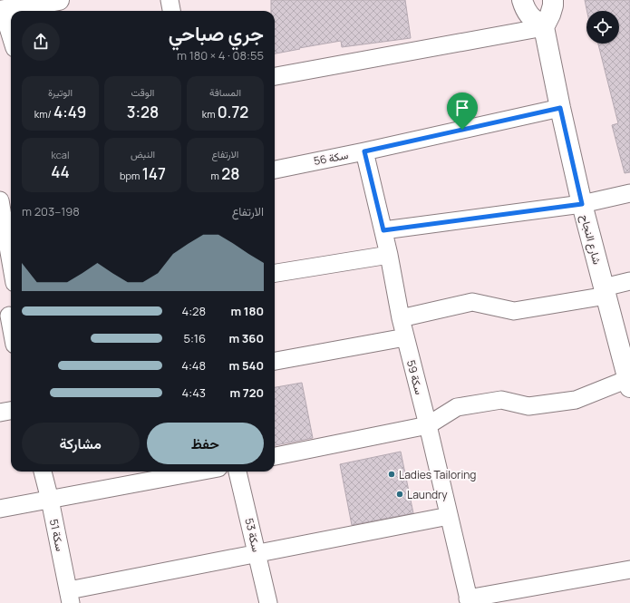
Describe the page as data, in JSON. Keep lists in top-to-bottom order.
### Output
{
  "streets": {
    "street": [
      "سكة 56",
      "شارع النجاح",
      "سكة 59",
      "سكة 51",
      "سكة 53"
    ]
  },
  "crossings": [
    ["سكة 56", "شارع النجاح"],
    ["سكة 56", "سكة 59"]
  ],
  "places": ["Ladies Tailoring", "Laundry"],
  "page": {
    "heading": ["جري صباحي", "08:55 · 4 × 180 m"],
    "stats": [
      ["المسافة", "0.72 km"],
      ["الوقت", "3:28"],
      ["الوتيرة", "4:49 /km"],
      ["الارتفاع", "28 m"],
      ["النبض", "147 bpm"],
      ["kcal", "44"]
    ],
    "chart": ["الارتفاع", "198–203 m"],
    "list": [
      {
        "name": "180 m",
        "note": "4:28"
      },
      {
        "name": "360 m",
        "note": "5:16"
      },
      {
        "name": "540 m",
        "note": "4:48"
      },
      {
        "name": "720 m",
        "note": "4:43"
      }
    ],
    "buttons": ["حفظ", "مشاركة"]
  }
}
